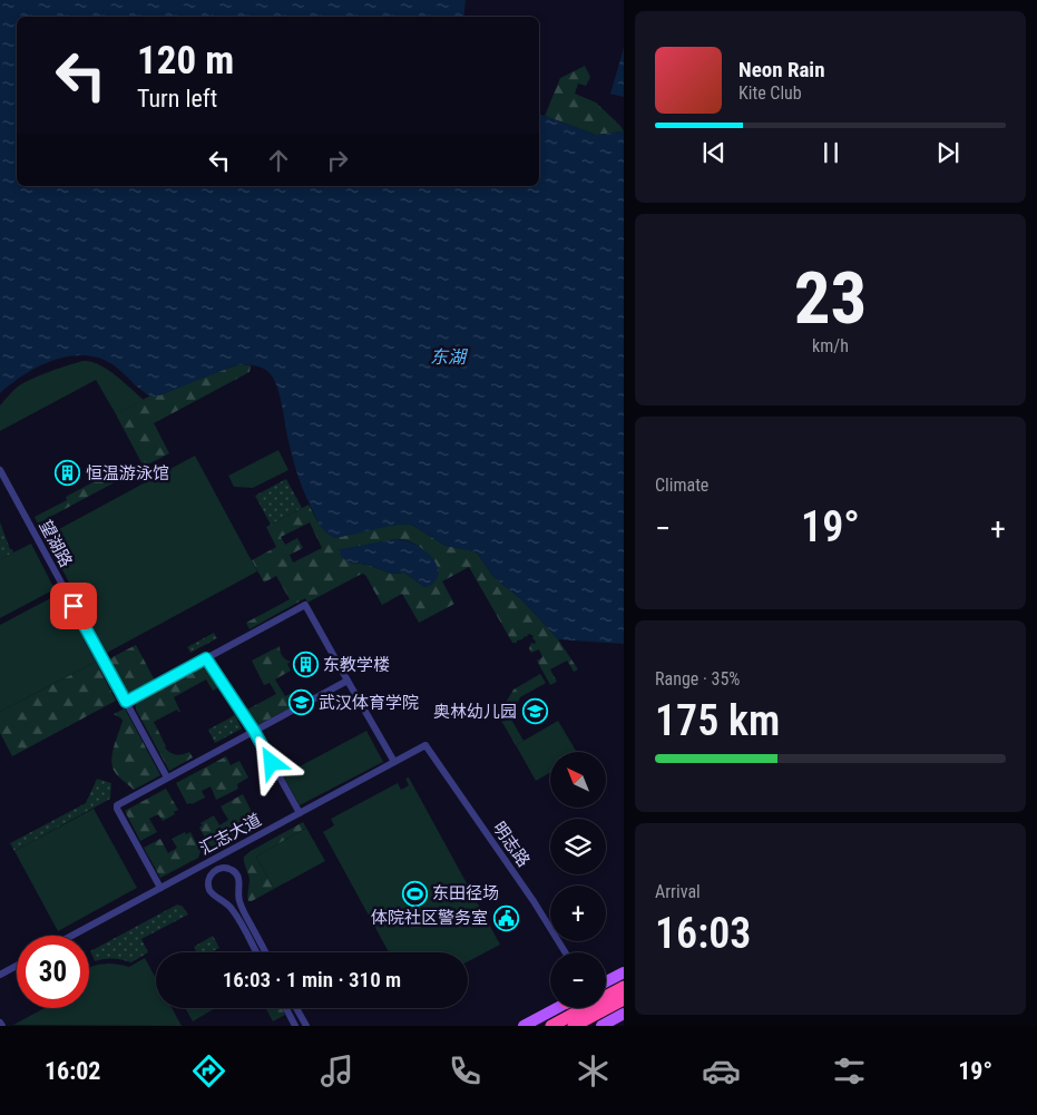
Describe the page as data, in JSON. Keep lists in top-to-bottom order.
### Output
{
  "streets": {
    "street": ["望湖路", "汇志大道", "明志路"]
  },
  "crossings": [
    ["汇志大道", "明志路"]
  ],
  "water": ["东湖"],
  "places": {
    "building": ["恒温游泳馆", "东教学楼"],
    "school or university": ["武汉体育学院", "奥林幼儿园"],
    "sports": ["东田径场"],
    "public building": ["体院社区警务室"]
  },
  "north": "top left",
  "page": {
    "turn": ["120 m", "Turn left"],
    "song": ["Neon Rain", "Kite Club"],
    "tile": [
      ["23", "km/h"],
      "Climate",
      ["Range · 35%", "175 km"],
      ["Arrival", "16:03"]
    ],
    "heat": ["−", "19°", "+"],
    "map_buttons": ["+", "−"],
    "limit": "30",
    "trip": "16:03 · 1 min · 310 m",
    "tabs": ["16:02", "19°"]
  }
}
